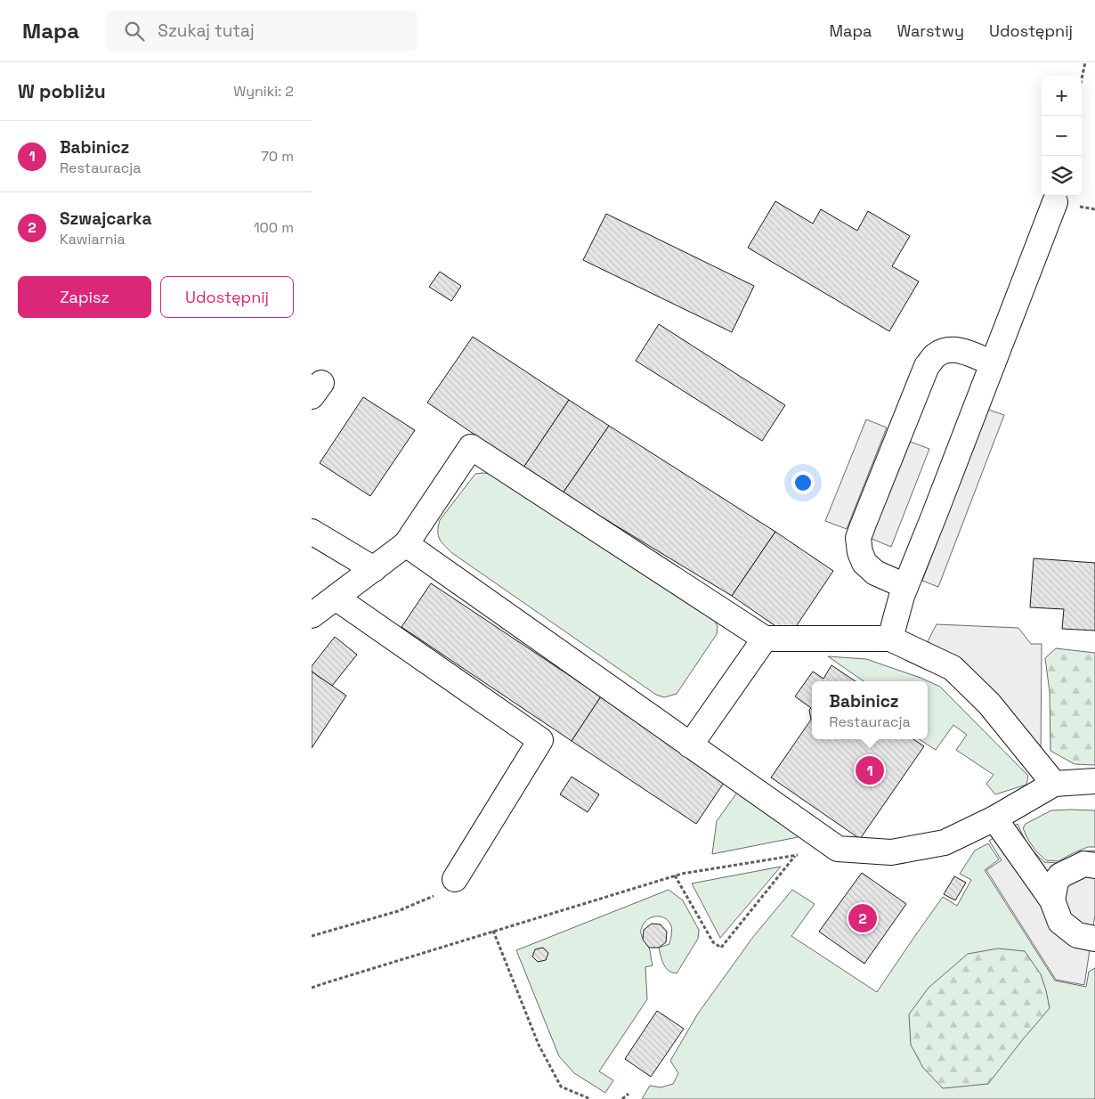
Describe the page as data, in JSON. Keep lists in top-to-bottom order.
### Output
{
  "page": {
    "header": "Mapa",
    "search": "Szukaj tutaj",
    "nav": ["Mapa", "Warstwy", "Udostępnij"],
    "heading": ["W pobliżu", "Wyniki: 2"],
    "map_buttons": ["+", "−"],
    "list": [
      {
        "mark": "1",
        "name": "Babinicz",
        "note": "Restauracja",
        "value": "70 m"
      },
      {
        "mark": "2",
        "name": "Szwajcarka",
        "note": "Kawiarnia",
        "value": "100 m"
      }
    ],
    "buttons": ["Zapisz", "Udostępnij"],
    "popup": ["Babinicz", "Restauracja"],
    "pins": ["1", "2"]
  }
}
